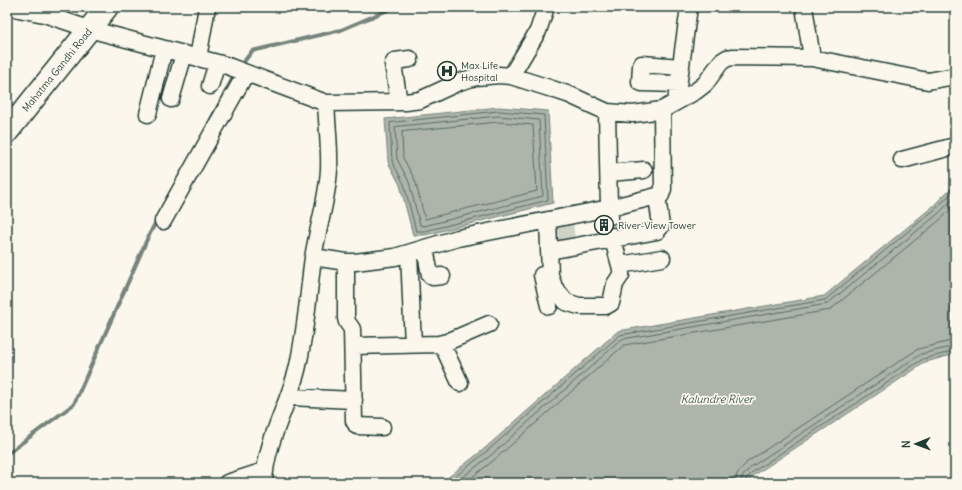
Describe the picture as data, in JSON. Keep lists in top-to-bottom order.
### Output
{
  "streets": {
    "main road": ["Mahatma Gandhi Road"]
  },
  "water": ["Kalundre River"],
  "places": {
    "hospital": ["Max Life Hospital"],
    "building": ["River-View Tower"]
  },
  "north": "left"
}
